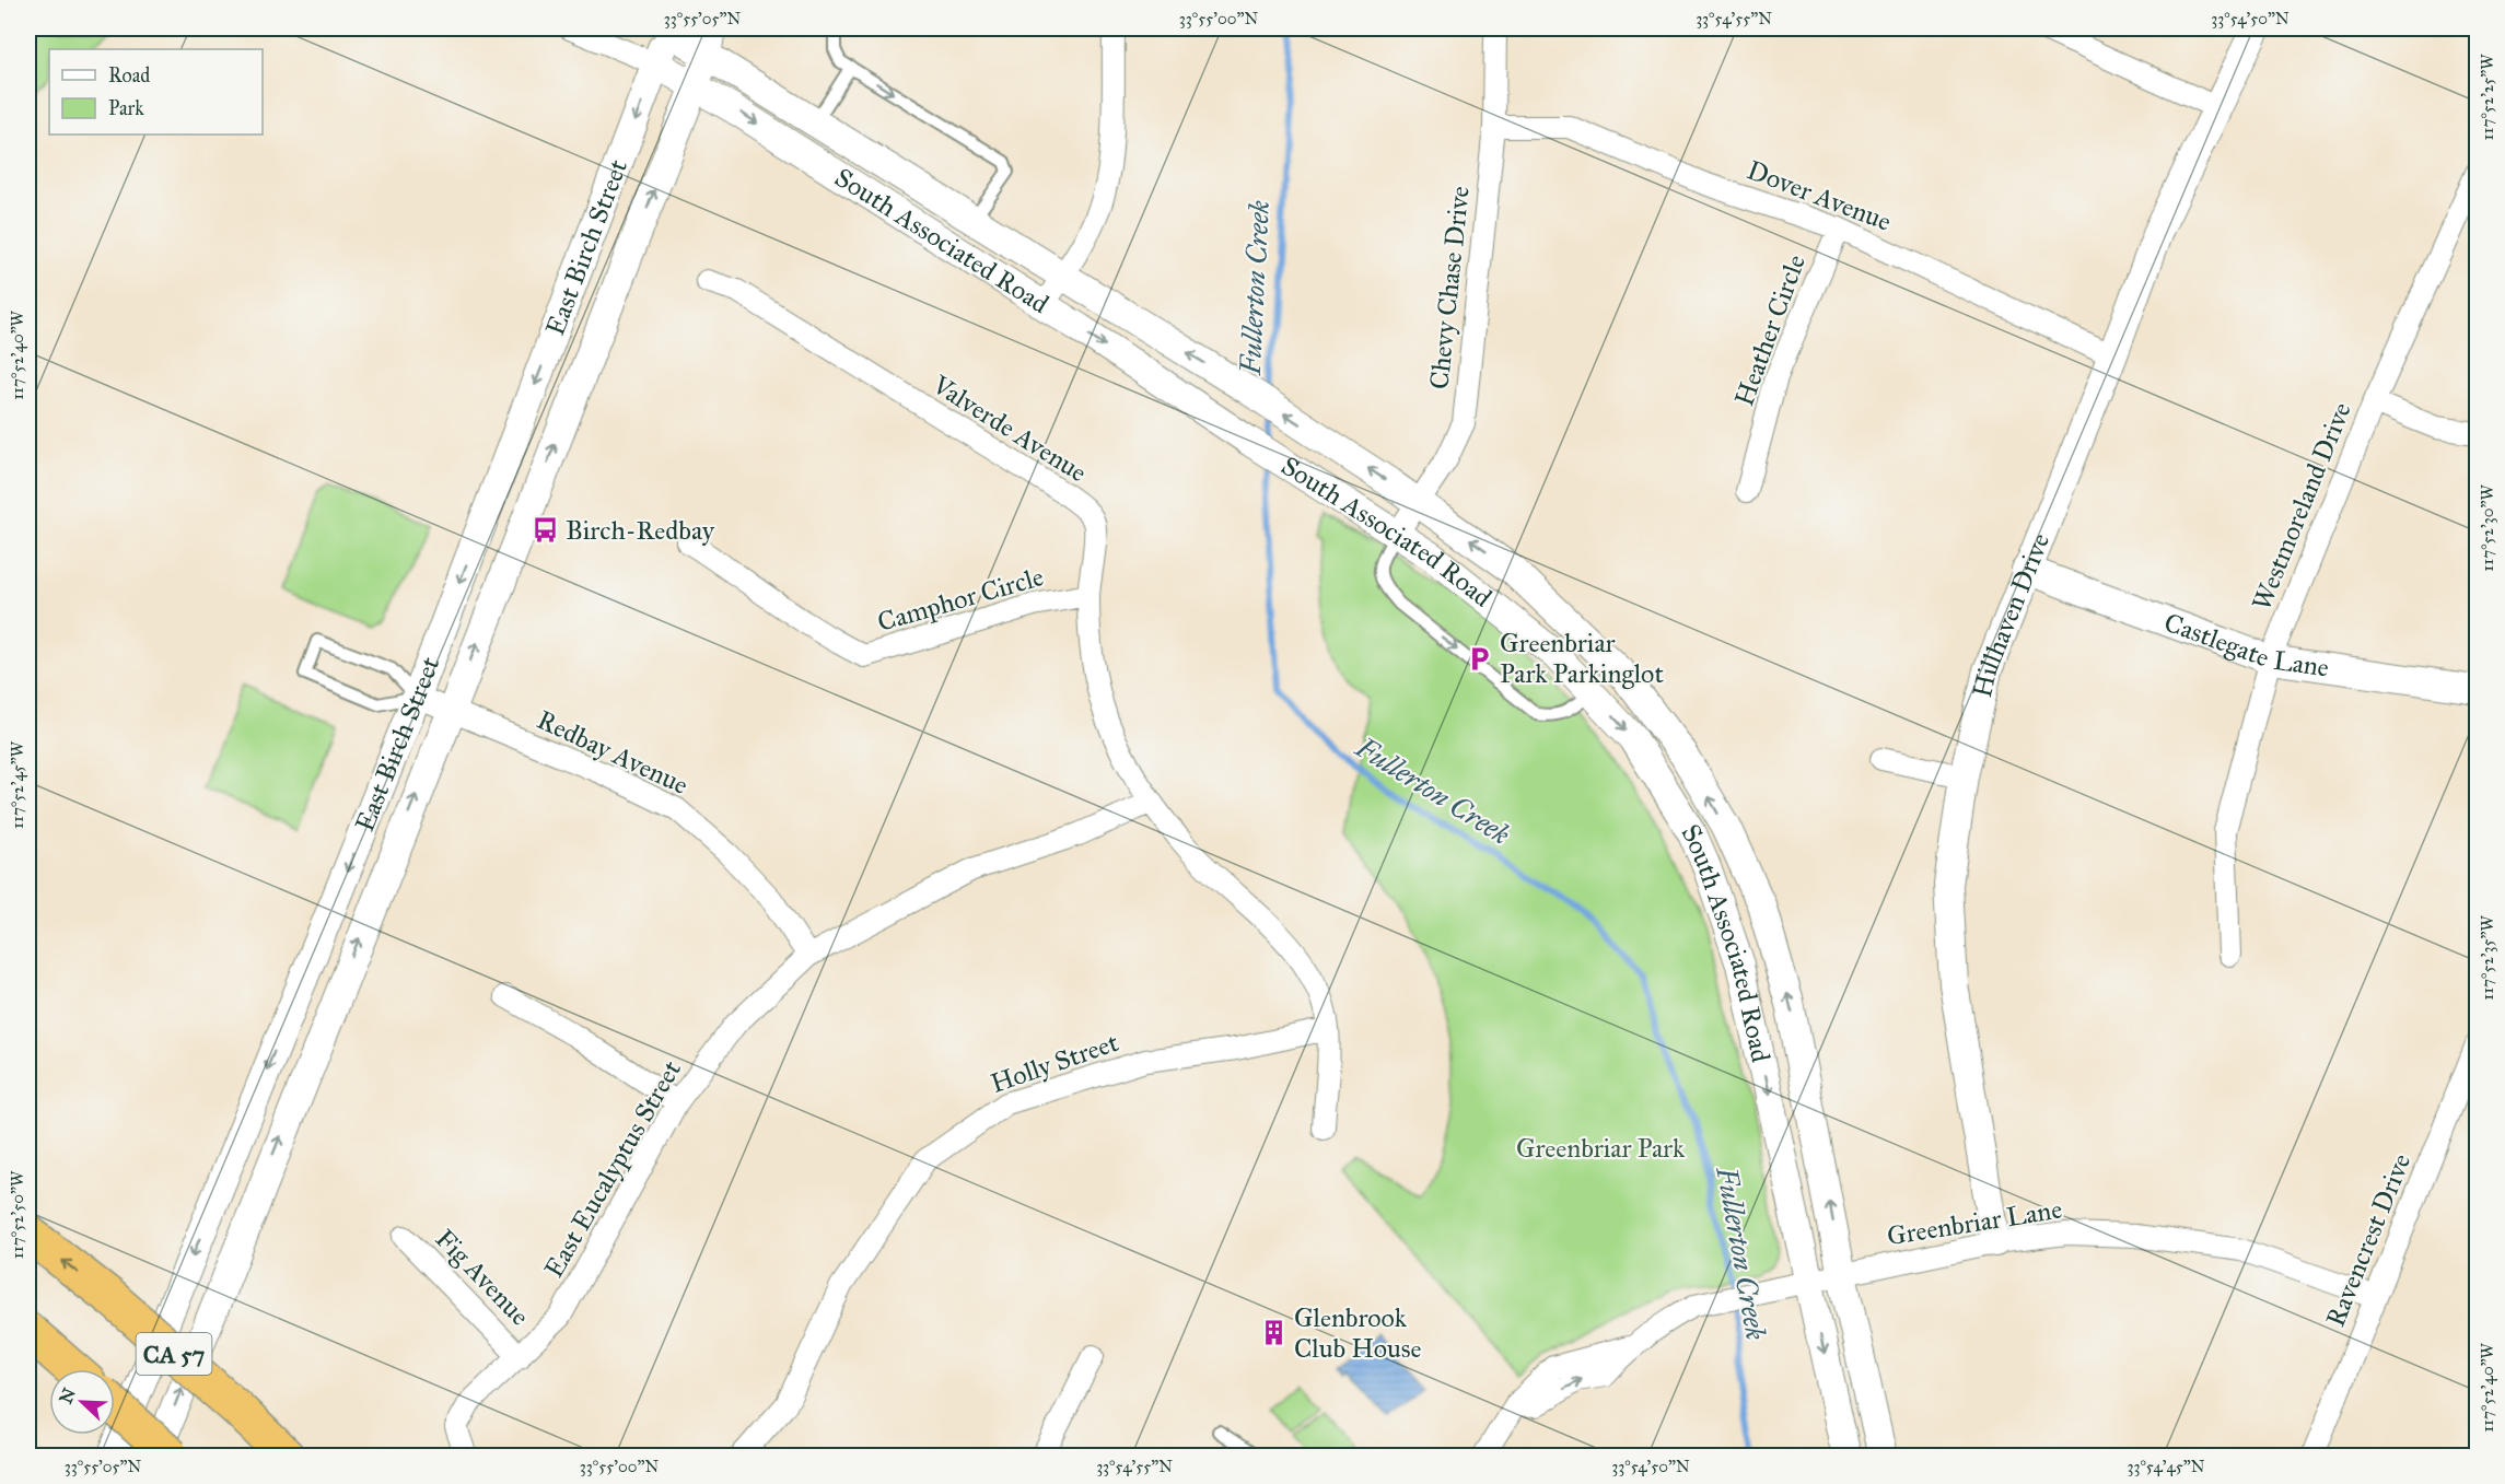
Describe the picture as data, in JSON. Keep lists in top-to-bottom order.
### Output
{
  "streets": {
    "highway": ["CA 57"],
    "street": [
      "Dover Avenue",
      "South Associated Road",
      "East Birch Street",
      "Chevy Chase Drive",
      "Heather Circle",
      "Valverde Avenue",
      "Westmoreland Drive",
      "Camphor Circle",
      "Hillhaven Drive",
      "Castlegate Lane",
      "Redbay Avenue",
      "Holly Street",
      "East Eucalyptus Street",
      "Greenbriar Lane",
      "Ravencrest Drive",
      "Fig Avenue"
    ]
  },
  "crossings": [
    ["Dover Avenue", "Chevy Chase Drive"],
    ["Dover Avenue", "Heather Circle"],
    ["Dover Avenue", "Hillhaven Drive"],
    ["South Associated Road", "East Birch Street"],
    ["South Associated Road", "Chevy Chase Drive"],
    ["South Associated Road", "Greenbriar Lane"],
    ["East Birch Street", "Redbay Avenue"],
    ["Valverde Avenue", "Camphor Circle"],
    ["Valverde Avenue", "Holly Street"],
    ["Valverde Avenue", "East Eucalyptus Street"],
    ["Westmoreland Drive", "Castlegate Lane"],
    ["Hillhaven Drive", "Castlegate Lane"],
    ["Hillhaven Drive", "Greenbriar Lane"],
    ["Redbay Avenue", "East Eucalyptus Street"],
    ["East Eucalyptus Street", "Fig Avenue"],
    ["Greenbriar Lane", "Ravencrest Drive"]
  ],
  "water": ["Fullerton Creek"],
  "parks": ["Greenbriar Park"],
  "places": {
    "bus stop": ["Birch-Redbay"],
    "parking": ["Greenbriar Park Parkinglot"],
    "building": ["Glenbrook Club House"]
  },
  "legend": ["Road", "Park"],
  "north": "top left",
  "coordinates": [
    "33°55'05\"N",
    "33°55'00\"N",
    "33°54'55\"N",
    "33°54'50\"N",
    "117°52'25\"W",
    "117°52'40\"W",
    "117°52'30\"W",
    "117°52'45\"W",
    "117°52'35\"W",
    "117°52'50\"W",
    "33°54'45\"N"
  ]
}
